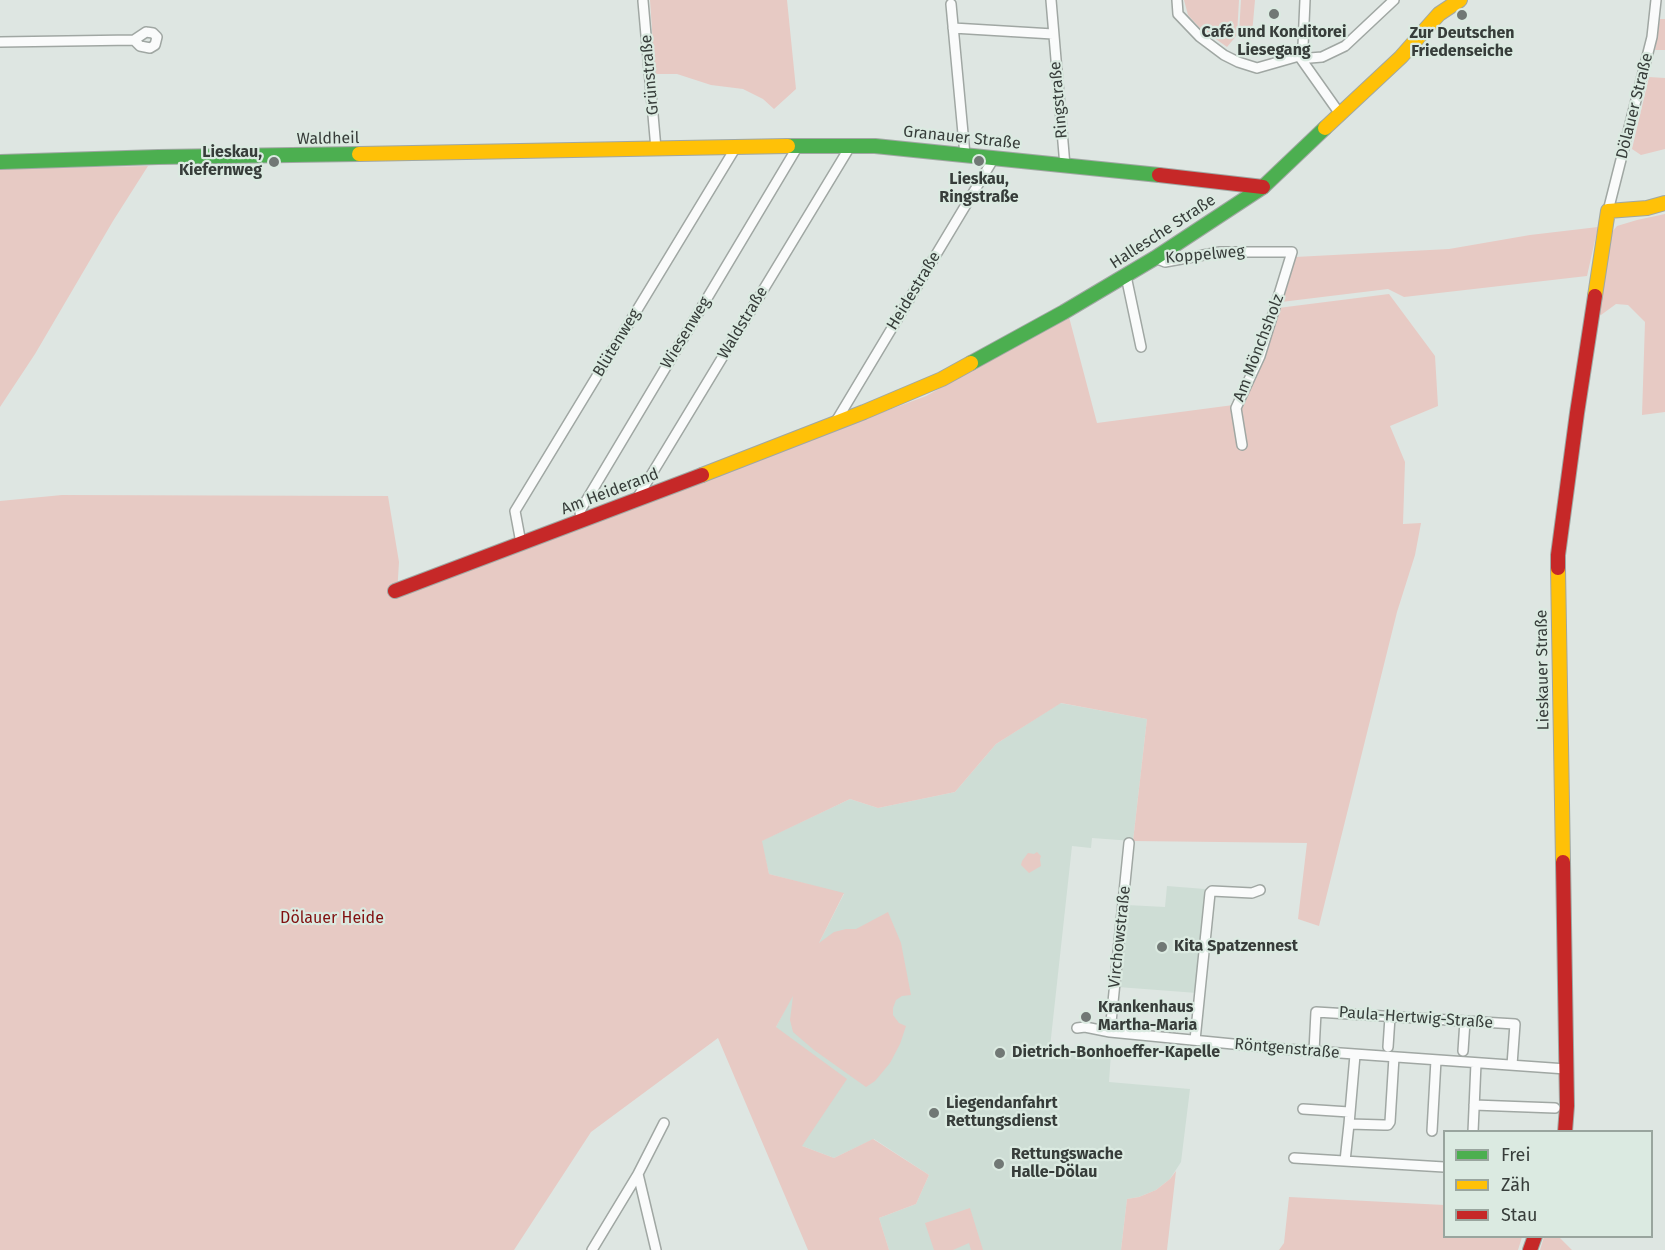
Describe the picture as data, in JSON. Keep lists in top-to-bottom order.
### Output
{
  "streets": {
    "street": [
      "Grünstraße",
      "Ringstraße",
      "Dölauer Straße",
      "Granauer Straße",
      "Waldheil",
      "Hallesche Straße",
      "Koppelweg",
      "Heidestraße",
      "Waldstraße",
      "Wiesenweg",
      "Blütenweg",
      "Am Mönchsholz",
      "Am Heiderand",
      "Lieskauer Straße",
      "Virchowstraße",
      "Paula-Hertwig-Straße",
      "Röntgenstraße"
    ]
  },
  "crossings": [
    ["Grünstraße", "Granauer Straße"],
    ["Grünstraße", "Waldheil"],
    ["Ringstraße", "Granauer Straße"],
    ["Dölauer Straße", "Lieskauer Straße"],
    ["Granauer Straße", "Waldheil"],
    ["Granauer Straße", "Hallesche Straße"],
    ["Granauer Straße", "Heidestraße"],
    ["Granauer Straße", "Waldstraße"],
    ["Granauer Straße", "Wiesenweg"],
    ["Granauer Straße", "Blütenweg"],
    ["Hallesche Straße", "Koppelweg"],
    ["Hallesche Straße", "Heidestraße"],
    ["Hallesche Straße", "Am Heiderand"],
    ["Koppelweg", "Am Mönchsholz"],
    ["Heidestraße", "Am Heiderand"],
    ["Waldstraße", "Am Heiderand"],
    ["Wiesenweg", "Am Heiderand"],
    ["Blütenweg", "Am Heiderand"],
    ["Lieskauer Straße", "Röntgenstraße"],
    ["Virchowstraße", "Röntgenstraße"],
    ["Paula-Hertwig-Straße", "Röntgenstraße"]
  ],
  "parks": ["Dölauer Heide"],
  "places": [
    "Café und Konditorei Liesegang",
    "Zur Deutschen Friedenseiche",
    "Lieskau, Ringstraße",
    "Lieskau, Kiefernweg",
    "Kita Spatzennest",
    "Krankenhaus Martha-Maria",
    "Dietrich-Bonhoeffer-Kapelle",
    "Liegendanfahrt Rettungsdienst",
    "Rettungswache Halle-Dölau"
  ],
  "legend": ["Frei", "Zäh", "Stau"]
}
